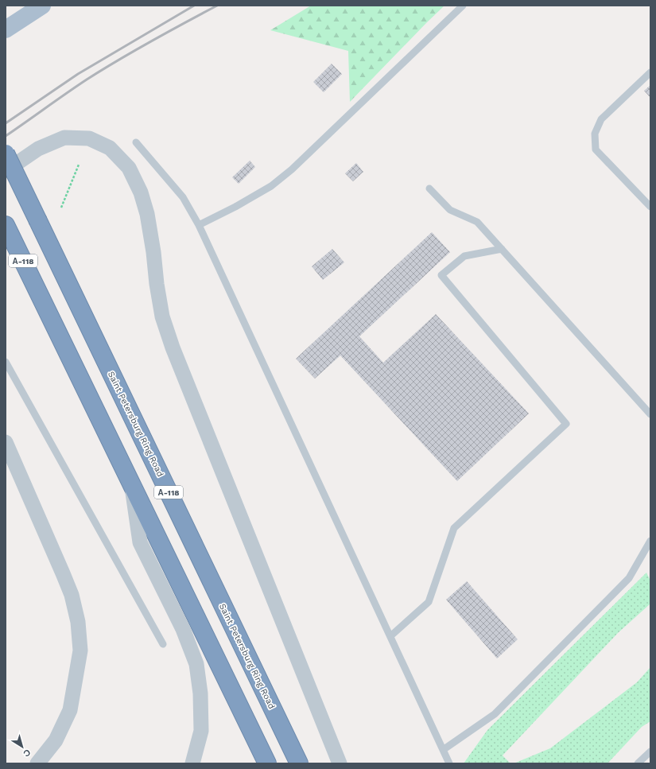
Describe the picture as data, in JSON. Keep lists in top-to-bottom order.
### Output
{
  "streets": {
    "highway": ["А-118", "Saint Petersburg Ring Road"]
  },
  "north": "bottom right"
}
